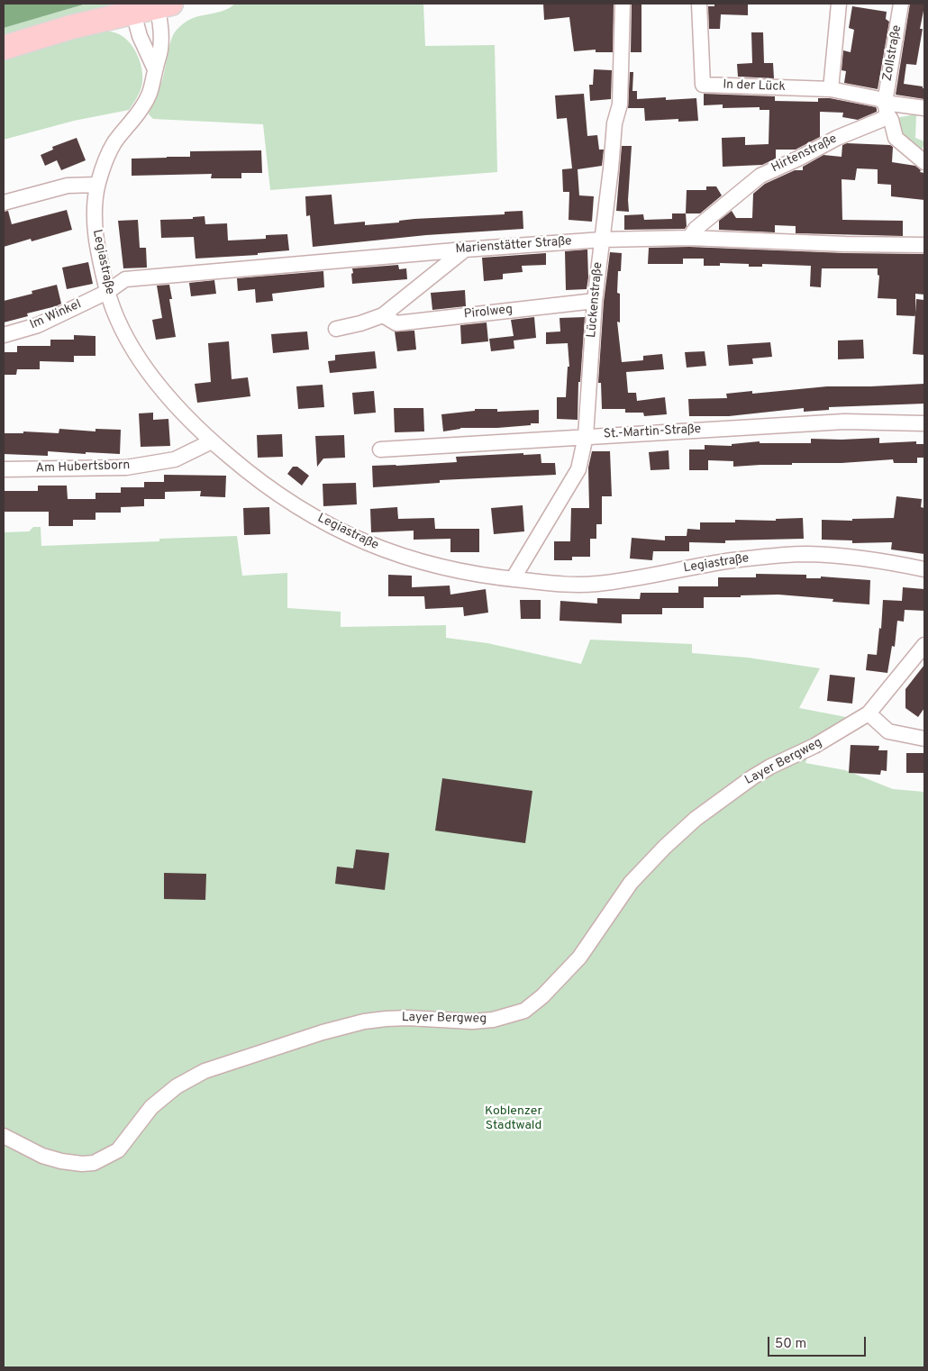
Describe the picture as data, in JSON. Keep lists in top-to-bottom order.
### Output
{
  "streets": {
    "street": [
      "Zollstraße",
      "In der Lück",
      "Hirtenstraße",
      "Marienstätter Straße",
      "Legiastraße",
      "Lückenstraße",
      "Pirolweg",
      "Im Winkel",
      "St.-Martin-Straße",
      "Am Hubertsborn",
      "Layer Bergweg"
    ]
  },
  "crossings": [
    ["Zollstraße", "In der Lück"],
    ["Zollstraße", "Hirtenstraße"],
    ["In der Lück", "Hirtenstraße"],
    ["Hirtenstraße", "Marienstätter Straße"],
    ["Marienstätter Straße", "Legiastraße"],
    ["Marienstätter Straße", "Lückenstraße"],
    ["Marienstätter Straße", "Im Winkel"],
    ["Legiastraße", "Lückenstraße"],
    ["Legiastraße", "Im Winkel"],
    ["Legiastraße", "Am Hubertsborn"],
    ["Lückenstraße", "Pirolweg"],
    ["Lückenstraße", "St.-Martin-Straße"]
  ],
  "parks": ["Koblenzer Stadtwald"],
  "scale_bar": "50 m"
}
